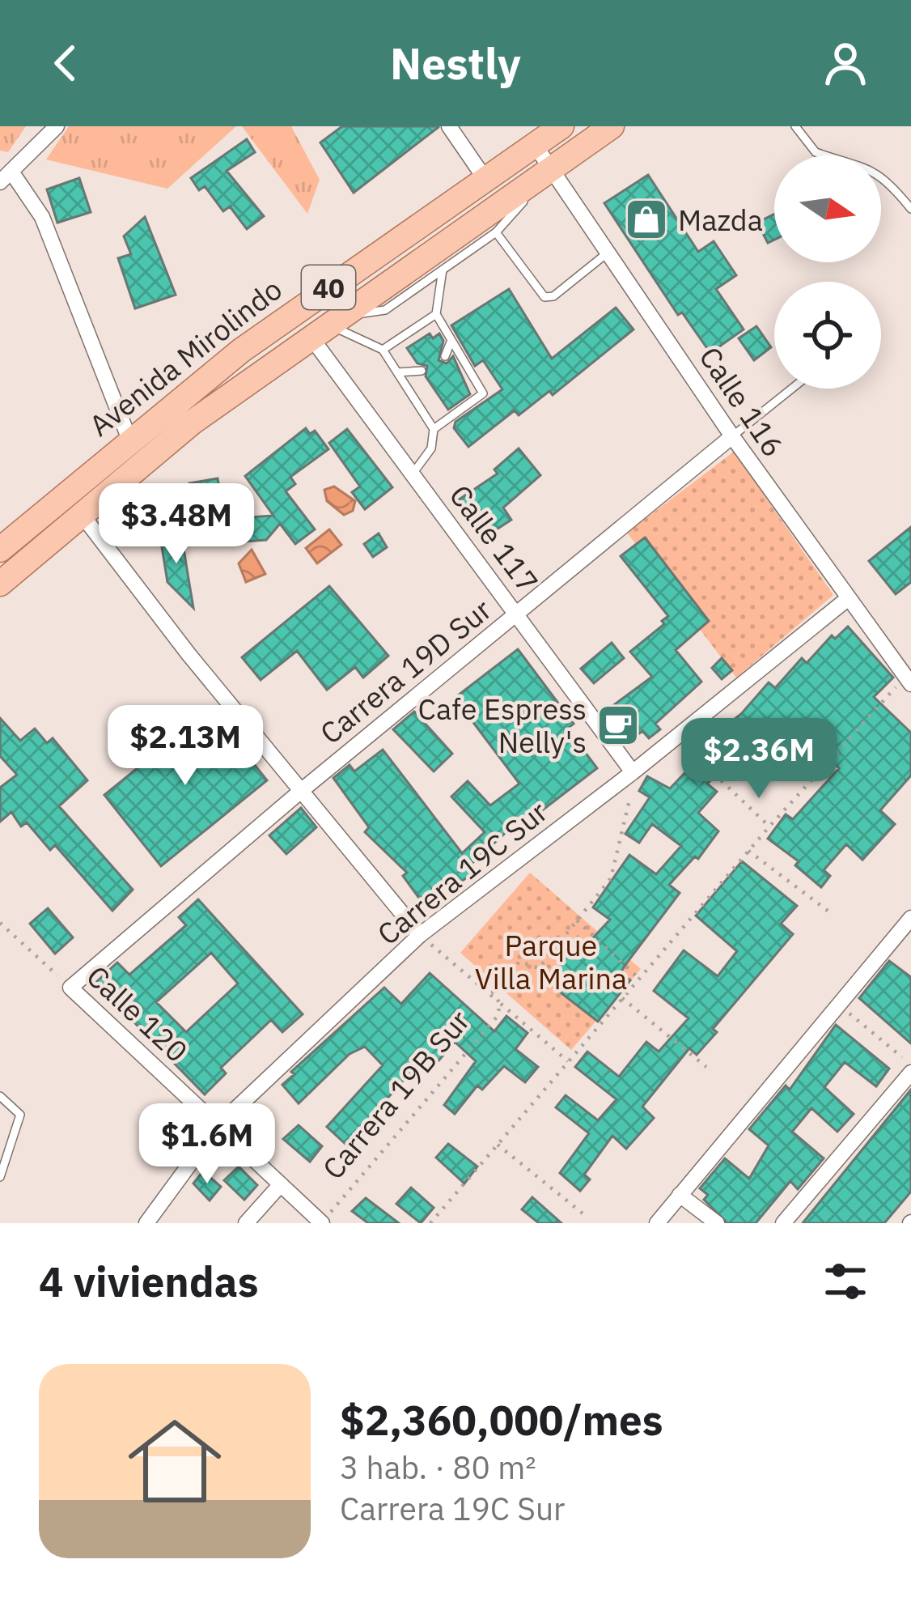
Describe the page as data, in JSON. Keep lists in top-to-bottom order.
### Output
{
  "streets": {
    "main road": ["40", "Avenida Mirolindo"],
    "street": [
      "Calle 116",
      "Calle 117",
      "Carrera 19D Sur",
      "Carrera 19C Sur",
      "Calle 120",
      "Carrera 19B Sur"
    ]
  },
  "crossings": [
    ["Avenida Mirolindo", "Calle 116"],
    ["Avenida Mirolindo", "Calle 117"],
    ["Calle 116", "Carrera 19D Sur"],
    ["Calle 116", "Carrera 19C Sur"],
    ["Calle 117", "Carrera 19D Sur"],
    ["Calle 117", "Carrera 19C Sur"],
    ["Calle 117", "Carrera 19B Sur"],
    ["Carrera 19D Sur", "Calle 120"],
    ["Carrera 19C Sur", "Calle 120"],
    ["Carrera 19C Sur", "Carrera 19B Sur"],
    ["Calle 120", "Carrera 19B Sur"]
  ],
  "parks": ["Parque Villa Marina"],
  "places": {
    "shop": ["Mazda"],
    "cafe": ["Cafe Espress Nelly's"]
  },
  "north": "right",
  "page": {
    "header": "Nestly",
    "price": [
      "$3.48M",
      "$2.13M",
      "$2.36M",
      "$1.6M"
    ],
    "heading": "4 viviendas",
    "list": [
      {
        "name": "$2,360,000/mes",
        "note": "3 hab. · 80 m² · Carrera 19C Sur"
      }
    ]
  }
}
